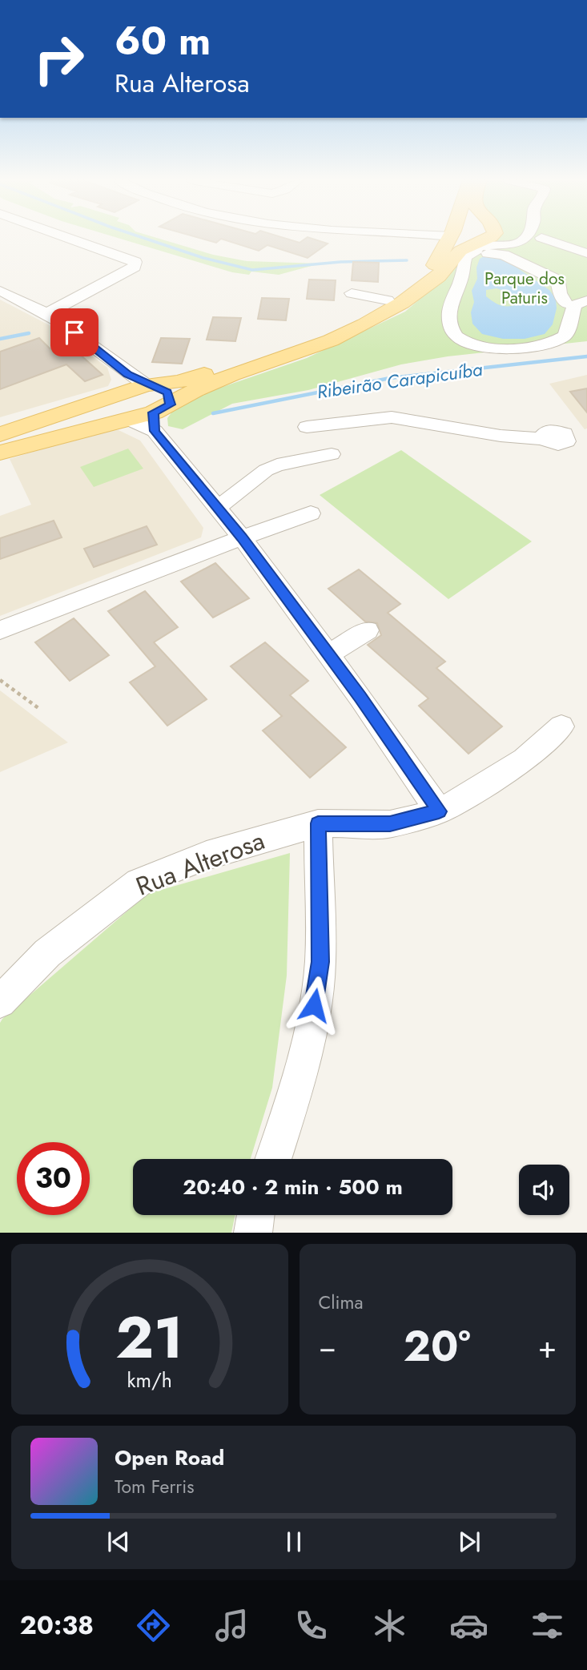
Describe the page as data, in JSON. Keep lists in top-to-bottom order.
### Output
{
  "streets": {
    "street": ["Rua Alterosa"]
  },
  "water": ["Ribeirão Carapicuíba"],
  "parks": ["Parque dos Paturis"],
  "page": {
    "turn": ["60 m", "Rua Alterosa"],
    "limit": "30",
    "trip": "20:40 · 2 min · 500 m",
    "tile": "Clima",
    "heat": ["−", "20°", "+"],
    "song": ["Open Road", "Tom Ferris"],
    "tabs": "20:38",
    "gauge": ["21", "km/h"]
  }
}
